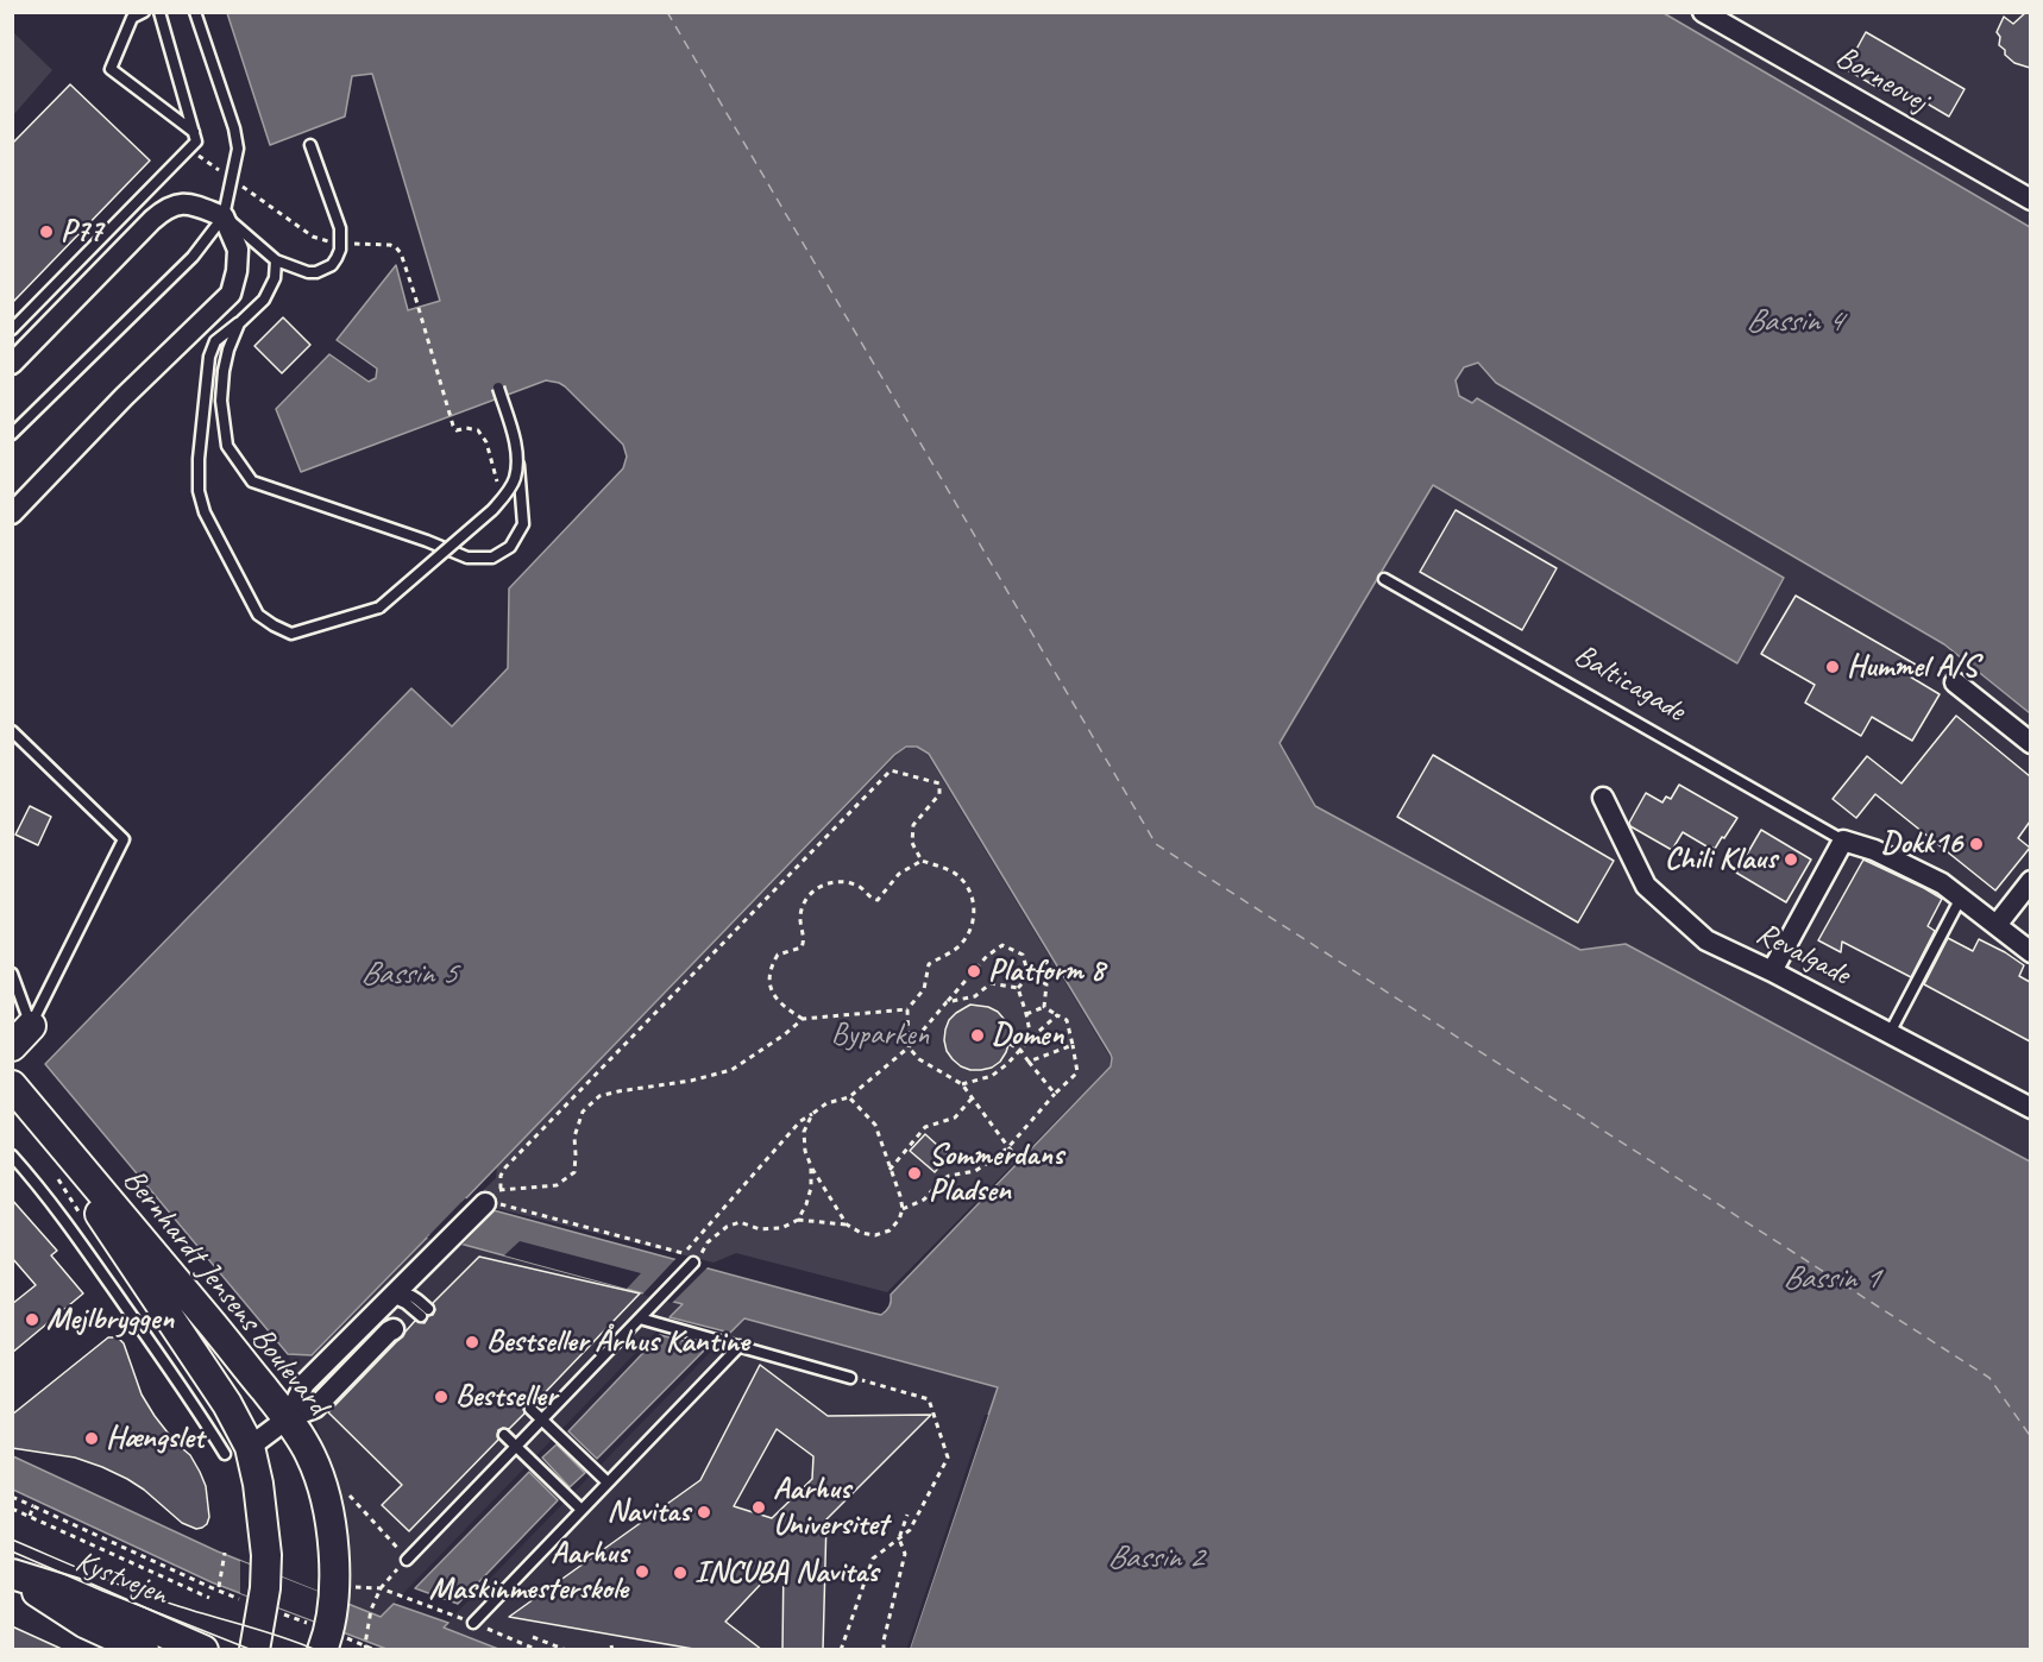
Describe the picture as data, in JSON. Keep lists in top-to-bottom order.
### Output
{
  "streets": {
    "street": [
      "Borneovej",
      "Balticagade",
      "Revalgade",
      "Bernhardt Jensens Boulevard",
      "Kystvejen"
    ]
  },
  "water": [
    "Bassin 4",
    "Bassin 5",
    "Bassin 1",
    "Bassin 2"
  ],
  "parks": ["Byparken"],
  "places": [
    "P77",
    "Hummel A/S",
    "Dokk16",
    "Chili Klaus",
    "Platform 8",
    "Domen",
    "Sommerdans Pladsen",
    "Mejlbryggen",
    "Bestseller Århus Kantine",
    "Bestseller",
    "Hængslet",
    "Aarhus Universitet",
    "Navitas",
    "Aarhus Maskinmesterskole",
    "INCUBA Navitas"
  ]
}
